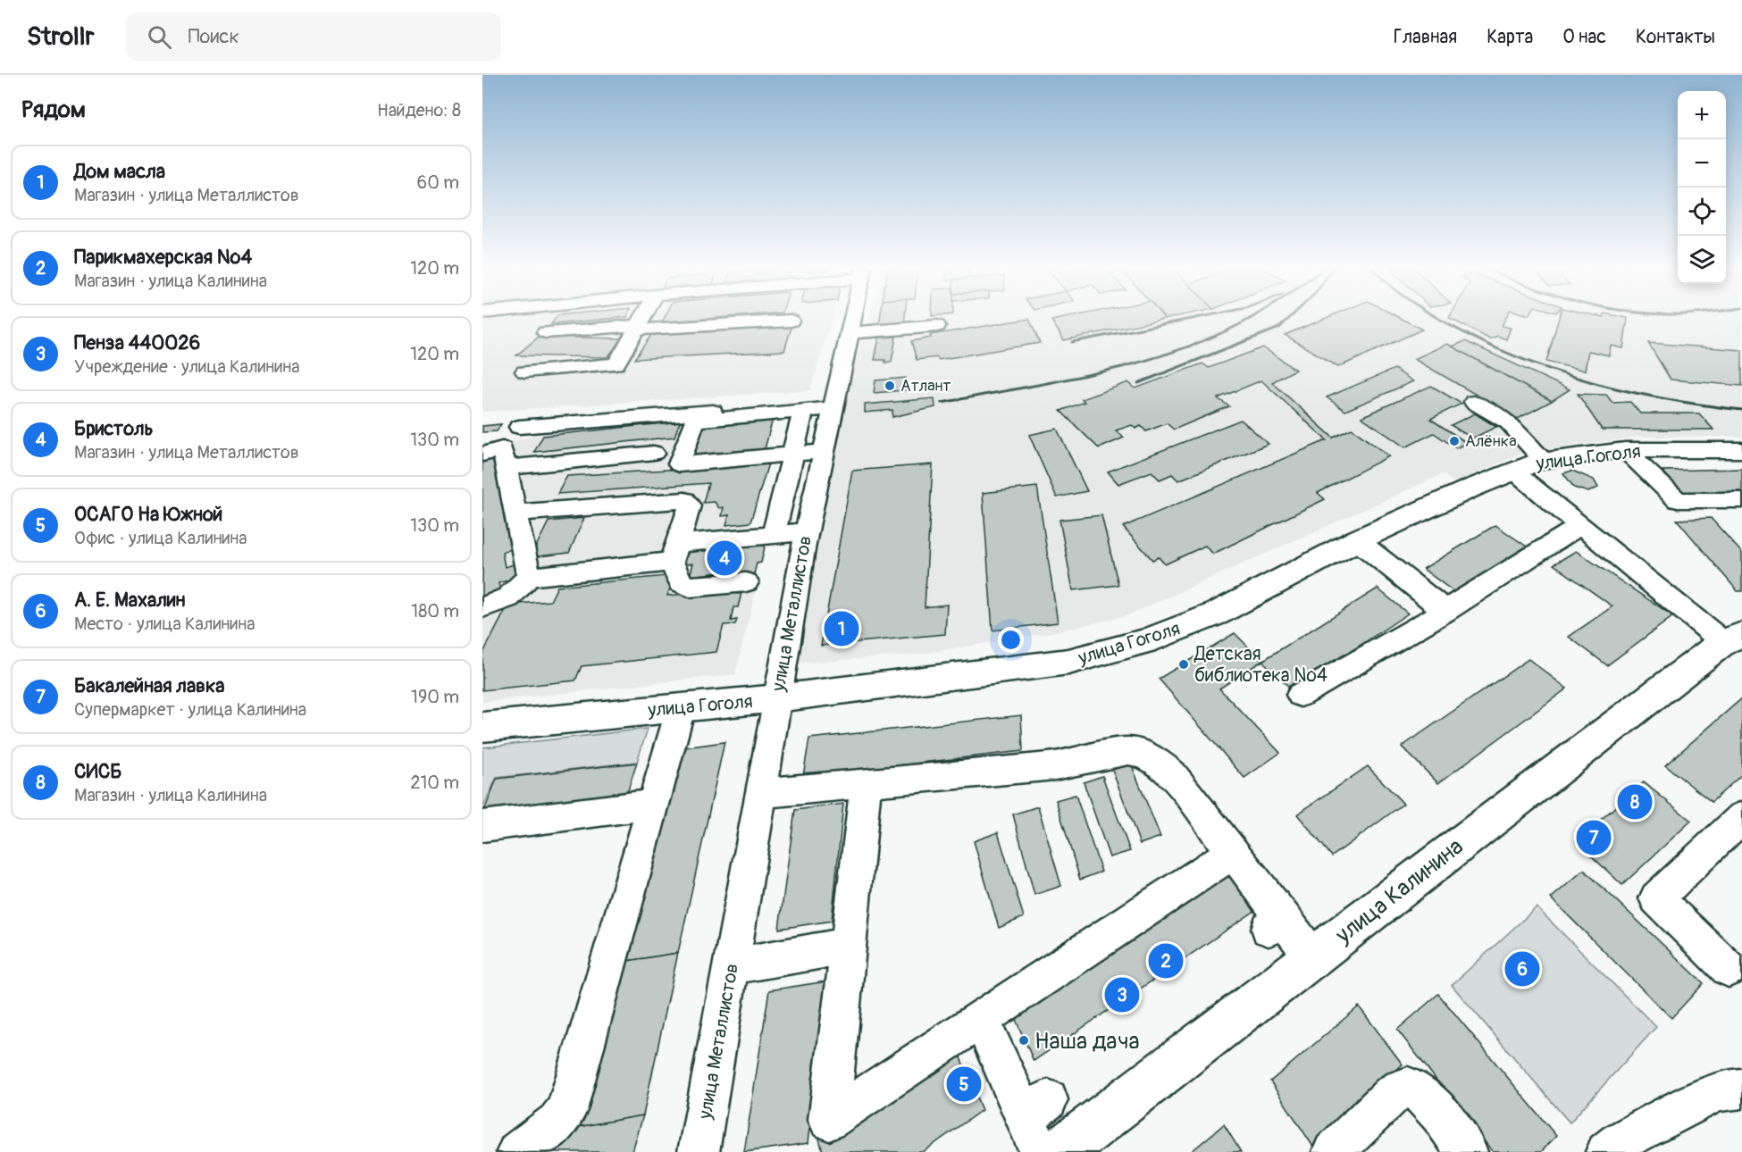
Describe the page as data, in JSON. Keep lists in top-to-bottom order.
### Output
{
  "streets": {
    "main road": ["улица Гоголя", "улица Калинина"],
    "street": ["улица Металлистов"]
  },
  "crossings": [
    ["улица Гоголя", "улица Металлистов"]
  ],
  "places": [
    "Атлант",
    "Алёнка",
    "Детская библиотека №4",
    "Наша дача"
  ],
  "page": {
    "header": "Strollr",
    "search": "Поиск",
    "nav": [
      "Главная",
      "Карта",
      "О нас",
      "Контакты"
    ],
    "heading": ["Рядом", "Найдено: 8"],
    "map_buttons": ["+", "−"],
    "list": [
      {
        "mark": "1",
        "name": "Дом масла",
        "note": "Магазин · улица Металлистов",
        "value": "60 m"
      },
      {
        "mark": "2",
        "name": "Парикмахерская №4",
        "note": "Магазин · улица Калинина",
        "value": "120 m"
      },
      {
        "mark": "3",
        "name": "Пенза 440026",
        "note": "Учреждение · улица Калинина",
        "value": "120 m"
      },
      {
        "mark": "4",
        "name": "Бристоль",
        "note": "Магазин · улица Металлистов",
        "value": "130 m"
      },
      {
        "mark": "5",
        "name": "ОСАГО На Южной",
        "note": "Офис · улица Калинина",
        "value": "130 m"
      },
      {
        "mark": "6",
        "name": "А. Е. Махалин",
        "note": "Место · улица Калинина",
        "value": "180 m"
      },
      {
        "mark": "7",
        "name": "Бакалейная лавка",
        "note": "Супермаркет · улица Калинина",
        "value": "190 m"
      },
      {
        "mark": "8",
        "name": "СИСБ",
        "note": "Магазин · улица Калинина",
        "value": "210 m"
      }
    ],
    "pins": [
      "4",
      "1",
      "8",
      "7",
      "2",
      "6",
      "3",
      "5"
    ]
  }
}
